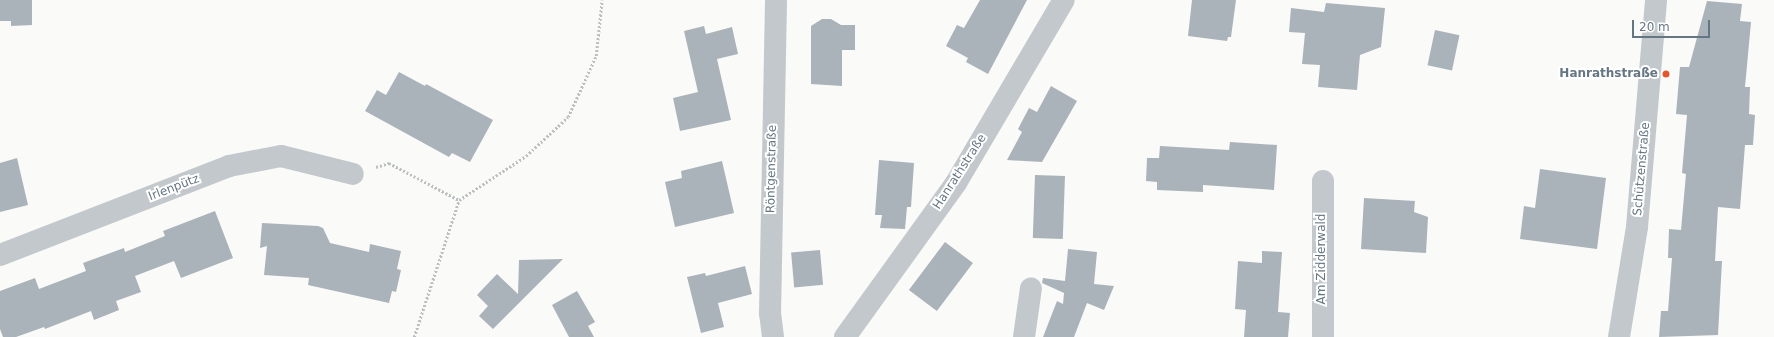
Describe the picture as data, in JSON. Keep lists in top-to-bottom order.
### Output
{
  "streets": {
    "street": [
      "Röntgenstraße",
      "Schützenstraße",
      "Hanrathstraße",
      "Irlenpütz",
      "Am Zidderwald"
    ]
  },
  "places": ["Hanrathstraße"],
  "scale_bar": "20 m"
}
